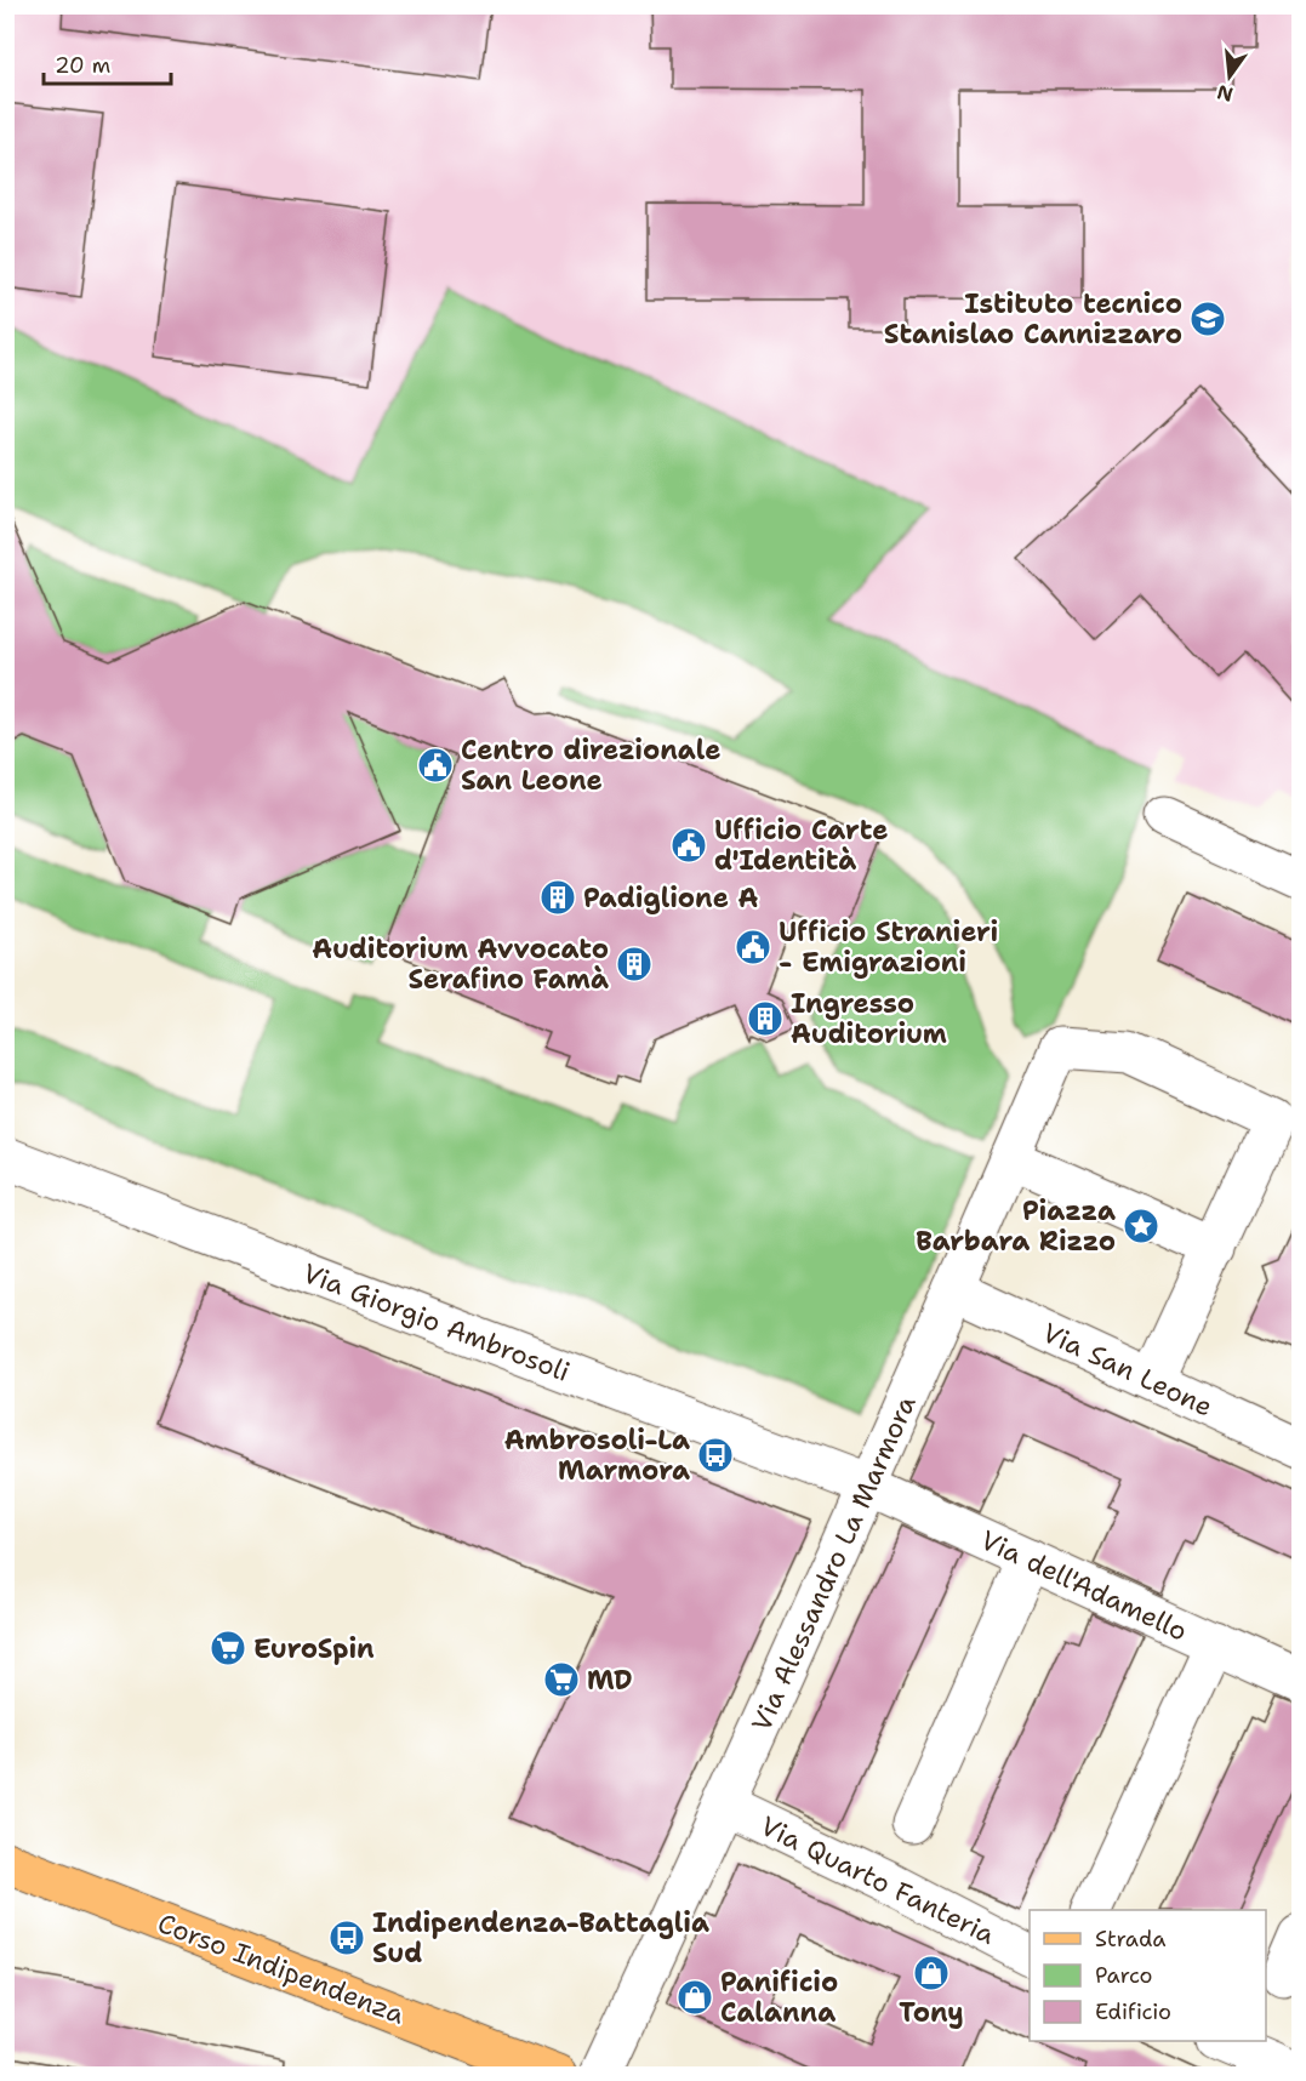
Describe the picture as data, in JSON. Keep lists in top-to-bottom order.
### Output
{
  "streets": {
    "main road": ["Corso Indipendenza"],
    "street": [
      "Via Giorgio Ambrosoli",
      "Via San Leone",
      "Via Alessandro La Marmora",
      "Via dell'Adamello",
      "Via Quarto Fanteria"
    ]
  },
  "crossings": [
    ["Via Giorgio Ambrosoli", "Via Alessandro La Marmora"],
    ["Via Giorgio Ambrosoli", "Via dell'Adamello"],
    ["Via San Leone", "Via Alessandro La Marmora"],
    ["Via Alessandro La Marmora", "Via dell'Adamello"],
    ["Via Alessandro La Marmora", "Via Quarto Fanteria"]
  ],
  "places": {
    "school or university": ["Istituto tecnico Stanislao Cannizzaro"],
    "public building": ["Centro direzionale San Leone", "Ufficio Carte d'Identità", "Ufficio Stranieri - Emigrazioni"],
    "building": ["Padiglione A", "Auditorium Avvocato Serafino Famà", "Ingresso Auditorium"],
    "place": ["Piazza Barbara Rizzo"],
    "bus stop": ["Ambrosoli-La Marmora", "Indipendenza-Battaglia Sud"],
    "supermarket": ["EuroSpin", "MD"],
    "shop": ["Tony", "Panificio Calanna"]
  },
  "legend": ["Strada", "Parco", "Edificio"],
  "scale_bar": "20 m",
  "north": "bottom"
}
